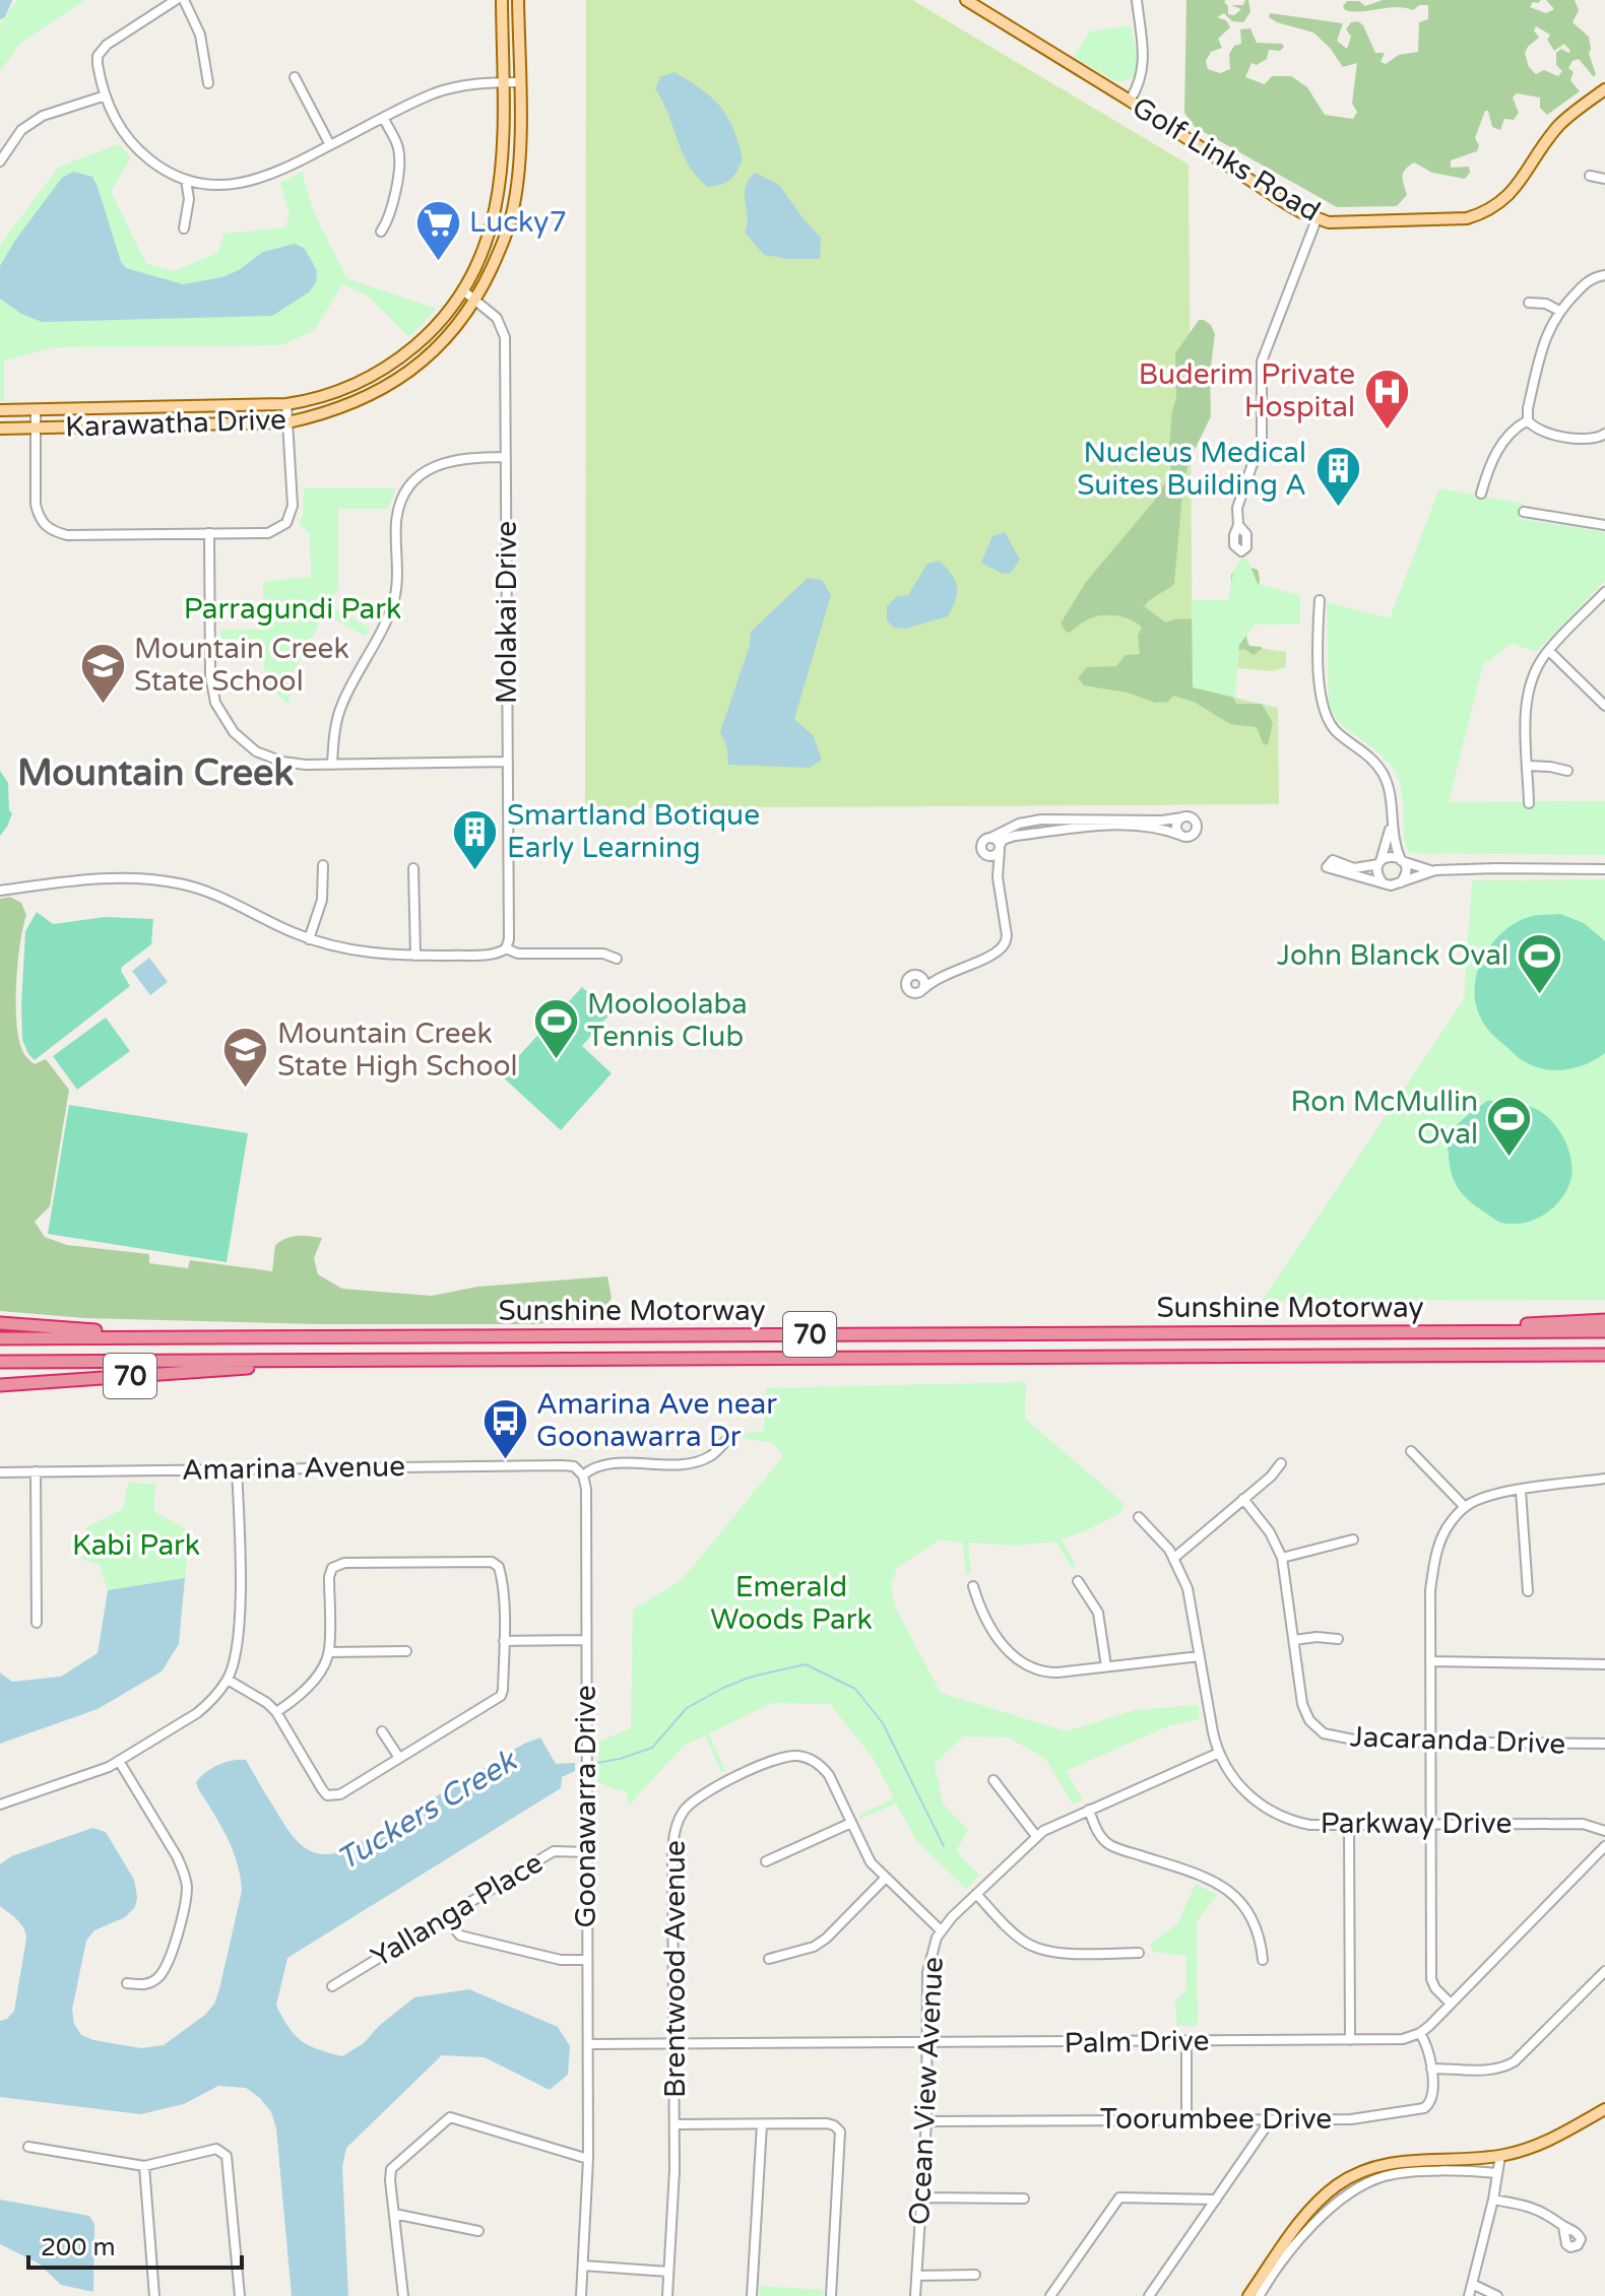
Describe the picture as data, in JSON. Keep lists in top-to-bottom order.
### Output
{
  "streets": {
    "highway": ["Sunshine Motorway", "70"],
    "main road": ["Golf Links Road", "Karawatha Drive"],
    "street": [
      "Molakai Drive",
      "Amarina Avenue",
      "Jacaranda Drive",
      "Goonawarra Drive",
      "Parkway Drive",
      "Yallanga Place",
      "Brentwood Avenue",
      "Palm Drive",
      "Ocean View Avenue",
      "Toorumbee Drive"
    ]
  },
  "crossings": [
    ["Karawatha Drive", "Molakai Drive"],
    ["Sunshine Motorway", "70"],
    ["Amarina Avenue", "Goonawarra Drive"],
    ["Goonawarra Drive", "Yallanga Place"],
    ["Goonawarra Drive", "Palm Drive"],
    ["Parkway Drive", "Ocean View Avenue"],
    ["Brentwood Avenue", "Palm Drive"],
    ["Brentwood Avenue", "Ocean View Avenue"],
    ["Palm Drive", "Ocean View Avenue"],
    ["Palm Drive", "Toorumbee Drive"],
    ["Ocean View Avenue", "Toorumbee Drive"]
  ],
  "districts": ["Mountain Creek"],
  "water": ["Tuckers Creek"],
  "parks": ["Parragundi Park", "Kabi Park", "Emerald Woods Park"],
  "places": {
    "supermarket": ["Lucky7"],
    "hospital": ["Buderim Private Hospital"],
    "building": ["Nucleus Medical Suites Building A", "Smartland Botique Early Learning"],
    "school or university": ["Mountain Creek State School", "Mountain Creek State High School"],
    "sports": ["John Blanck Oval", "Mooloolaba Tennis Club", "Ron McMullin Oval"],
    "bus stop": ["Amarina Ave near Goonawarra Dr"]
  },
  "scale_bar": "200 m"
}
